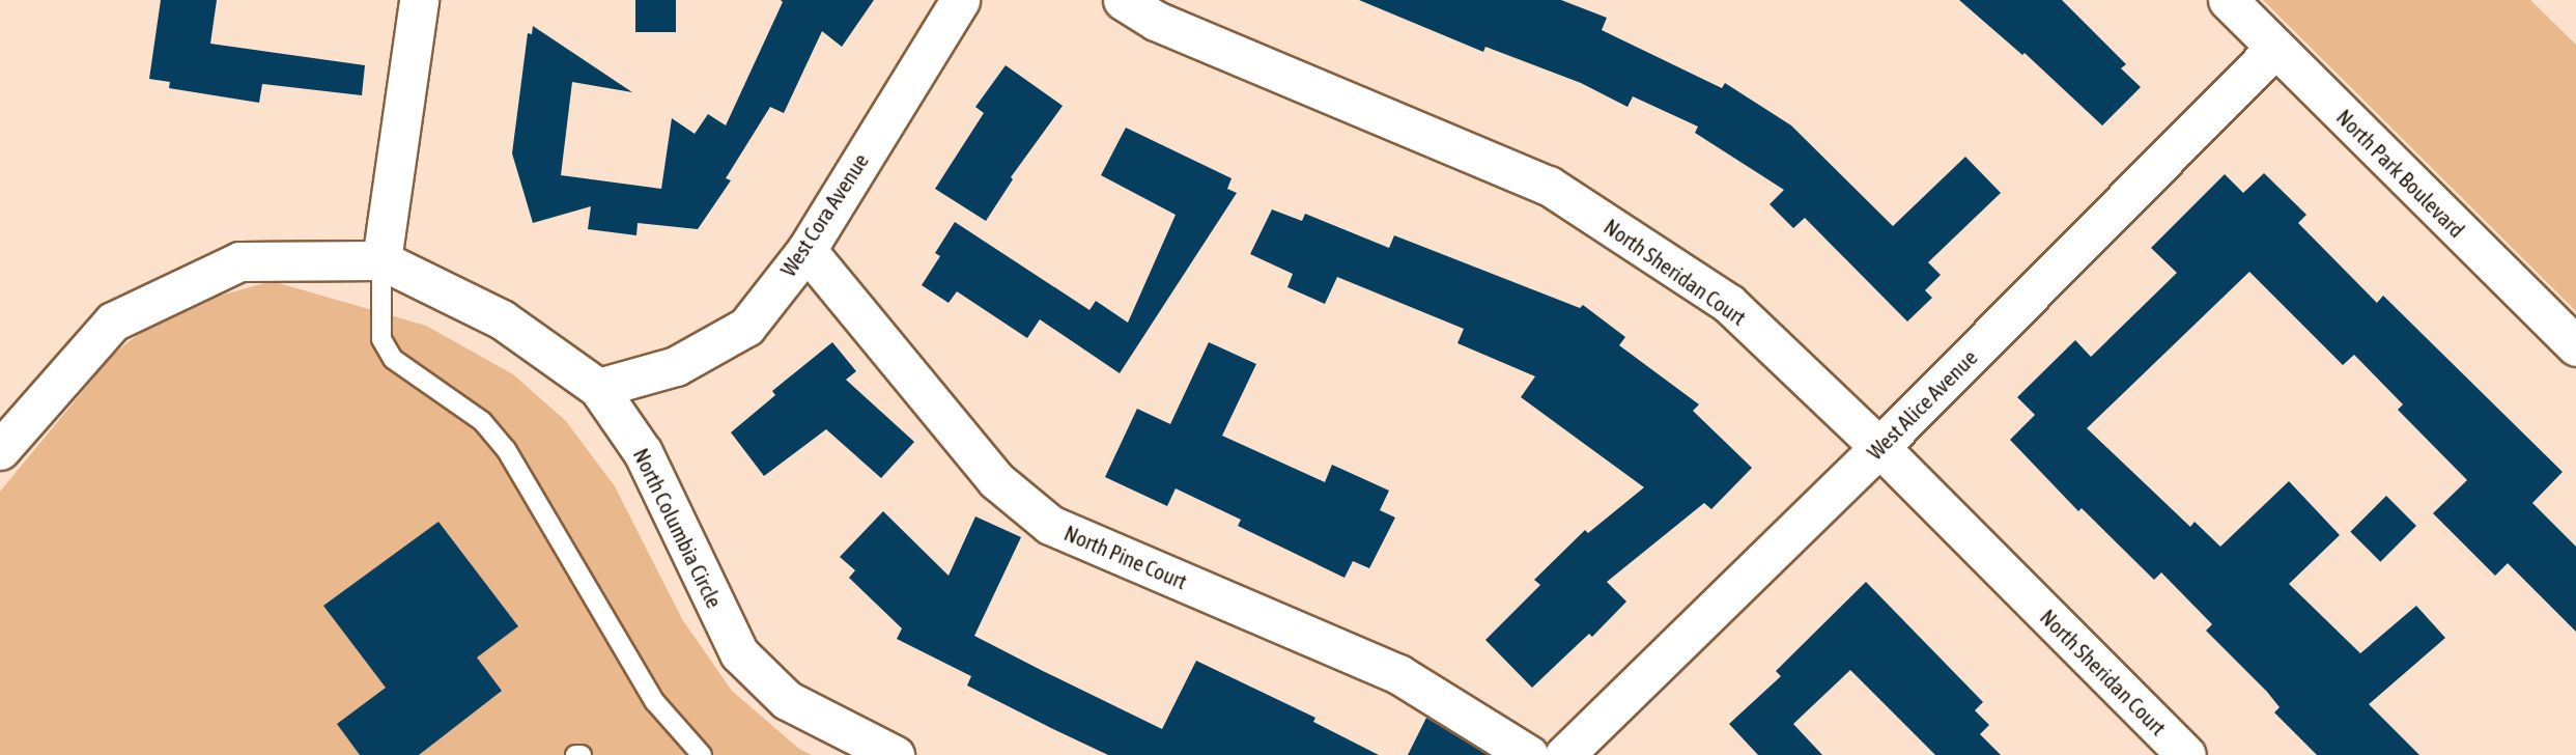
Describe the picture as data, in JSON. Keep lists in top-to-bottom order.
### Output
{
  "streets": {
    "street": [
      "North Park Boulevard",
      "West Cora Avenue",
      "North Sheridan Court",
      "West Alice Avenue",
      "North Columbia Circle",
      "North Pine Court"
    ]
  },
  "crossings": [
    ["North Park Boulevard", "West Alice Avenue"],
    ["West Cora Avenue", "North Columbia Circle"],
    ["West Cora Avenue", "North Pine Court"],
    ["North Sheridan Court", "West Alice Avenue"]
  ]
}
